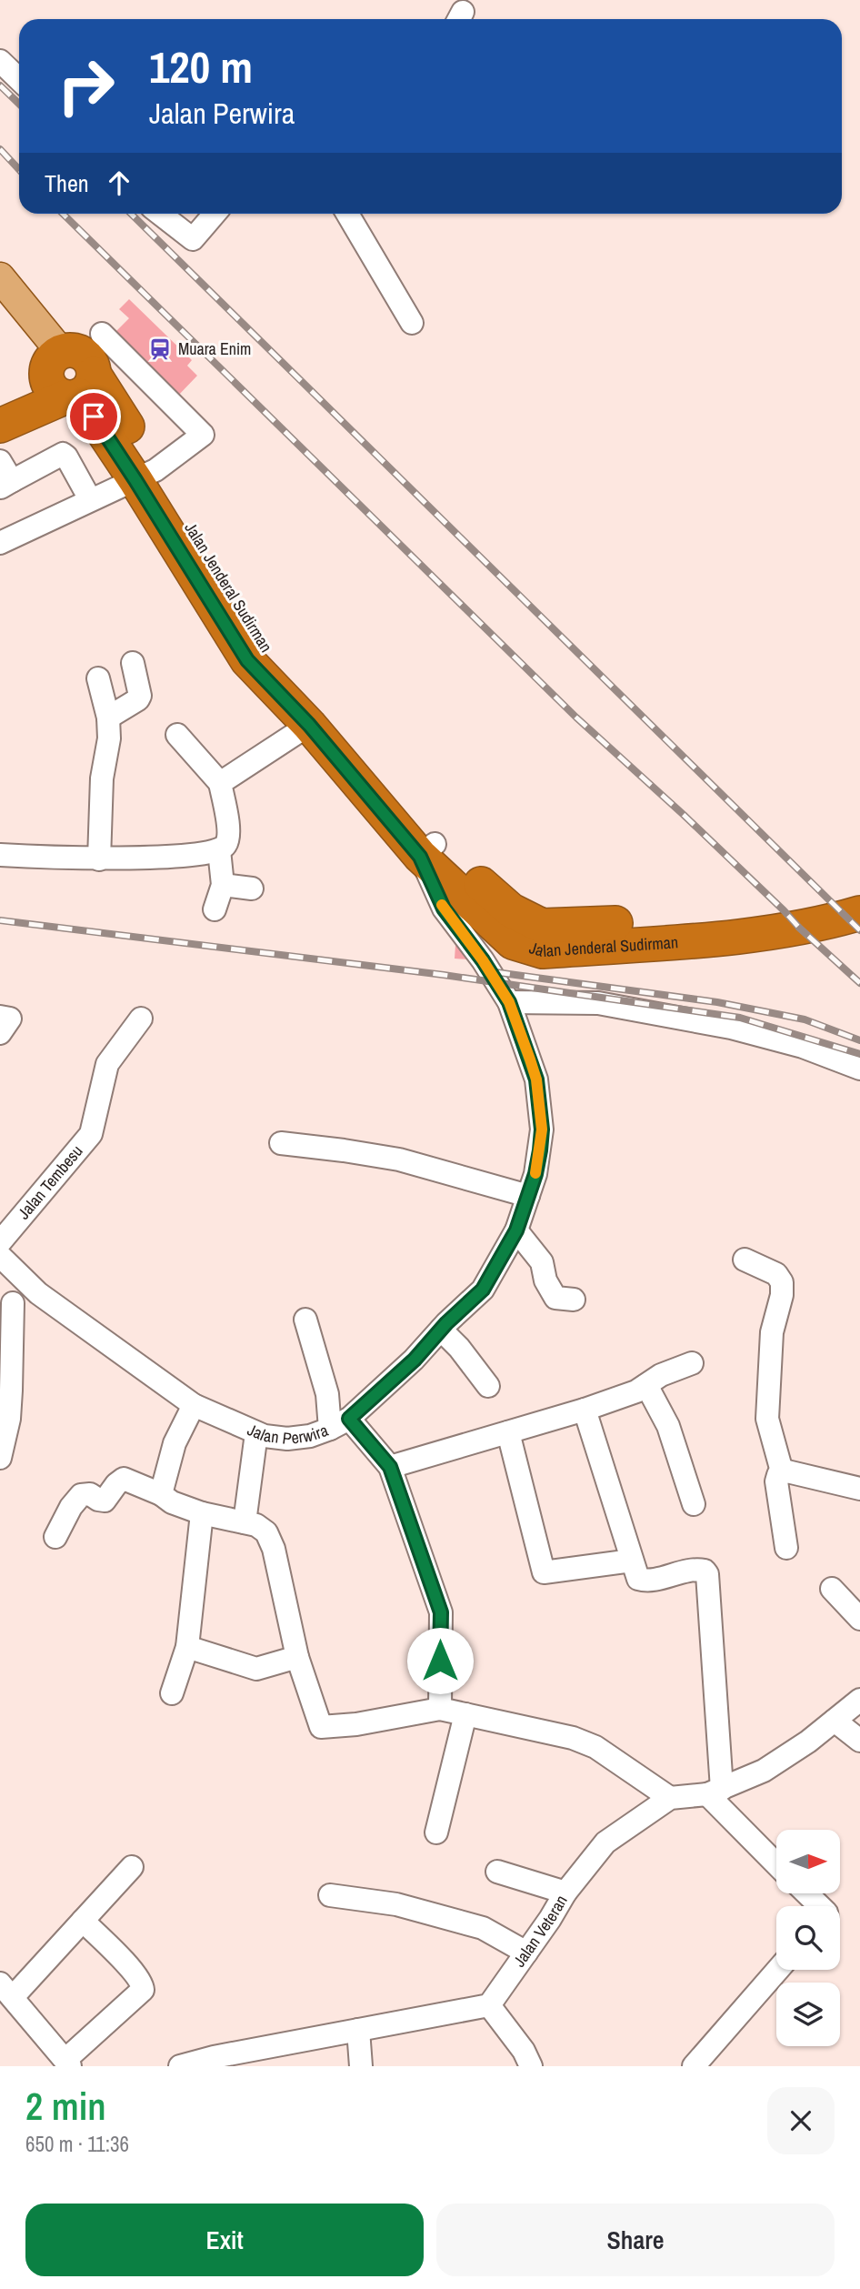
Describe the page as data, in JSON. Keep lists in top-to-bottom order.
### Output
{
  "streets": {
    "highway": ["Jalan Jenderal Sudirman"],
    "street": ["Jalan Tembesu", "Jalan Perwira", "Jalan Veteran"]
  },
  "crossings": [
    ["Jalan Jenderal Sudirman", "Jalan Perwira"]
  ],
  "places": {
    "station": ["Muara Enim"]
  },
  "north": "right",
  "page": {
    "turn": ["120 m", "Jalan Perwira"],
    "then": "Then",
    "heading": ["2 min", "650 m · 11:36"],
    "buttons": ["Exit", "Share"]
  }
}
